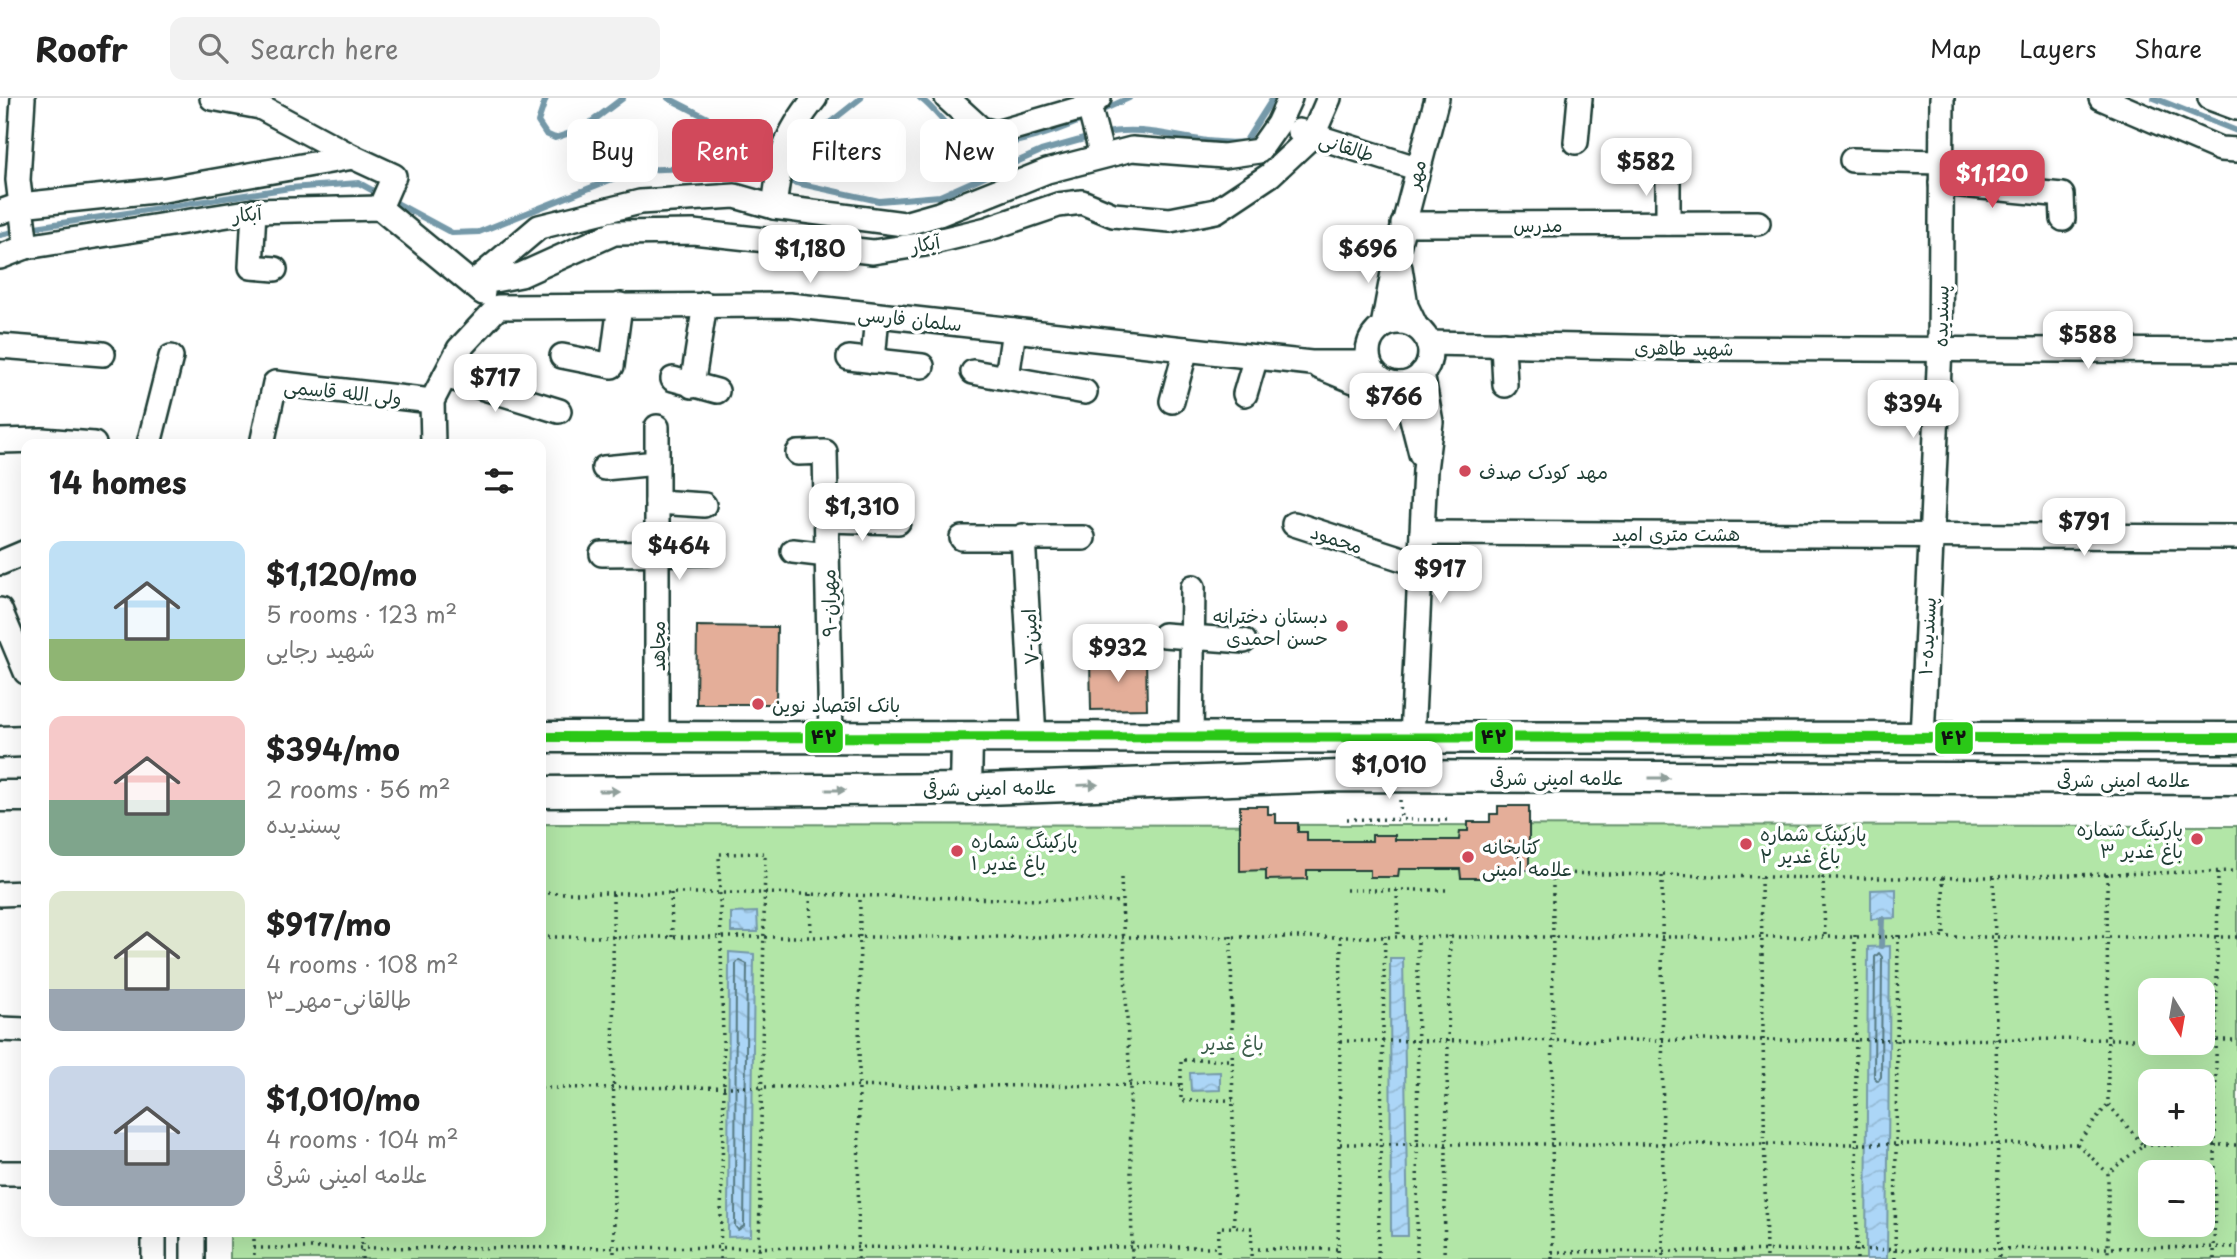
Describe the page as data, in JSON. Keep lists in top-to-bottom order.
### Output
{
  "streets": {
    "main road": ["علامه امینی شرقی"],
    "street": [
      "طالقانی",
      "مهر",
      "آبکار",
      "مدرس",
      "پسندیده",
      "سلمان فارسی",
      "شهید طاهری",
      "ولی الله قاسمی",
      "هشت متری امید",
      "محمود",
      "۹-مهران",
      "۱-پسندیده",
      "۷-امین",
      "مجاهد"
    ]
  },
  "crossings": [
    ["طالقانی", "مهر"],
    ["طالقانی", "آبکار"],
    ["مهر", "مدرس"],
    ["مهر", "سلمان فارسی"],
    ["مهر", "شهید طاهری"],
    ["پسندیده", "شهید طاهری"],
    ["پسندیده", "هشت متری امید"],
    ["پسندیده", "۱-پسندیده"],
    ["سلمان فارسی", "شهید طاهری"],
    ["هشت متری امید", "۱-پسندیده"],
    ["۹-مهران", "علامه امینی شرقی"],
    ["۱-پسندیده", "علامه امینی شرقی"],
    ["۷-امین", "علامه امینی شرقی"],
    ["مجاهد", "علامه امینی شرقی"]
  ],
  "parks": ["باغ غدیر"],
  "places": [
    "مهد کودک صدف",
    "دبستان دخترانه حسن احمدی",
    "بانک اقتصاد نوین",
    "پارکینگ شماره ۳ باغ غدیر",
    "پارکینگ شماره ۲ باغ غدیر",
    "پارکینگ شماره ۱ باغ غدیر",
    "کتابخانه علامه امینی"
  ],
  "lines": ["transit line ۴۲"],
  "north": "bottom",
  "page": {
    "header": "Roofr",
    "search": "Search here",
    "nav": ["Map", "Layers", "Share"],
    "chip": [
      "Buy",
      "Rent",
      "Filters",
      "New"
    ],
    "price": [
      "$582",
      "$1,120",
      "$1,180",
      "$696",
      "$588",
      "$717",
      "$766",
      "$394",
      "$1,310",
      "$791",
      "$464",
      "$917",
      "$932",
      "$1,010"
    ],
    "heading": "14 homes",
    "list": [
      {
        "name": "$1,120/mo",
        "note": "5 rooms · 123 m² · شهید رجایی"
      },
      {
        "name": "$394/mo",
        "note": "2 rooms · 56 m² · پسندیده"
      },
      {
        "name": "$917/mo",
        "note": "4 rooms · 108 m² · ۳_طالقانی-مهر"
      },
      {
        "name": "$1,010/mo",
        "note": "4 rooms · 104 m² · علامه امینی شرقی"
      }
    ],
    "map_buttons": ["+", "−"]
  }
}
